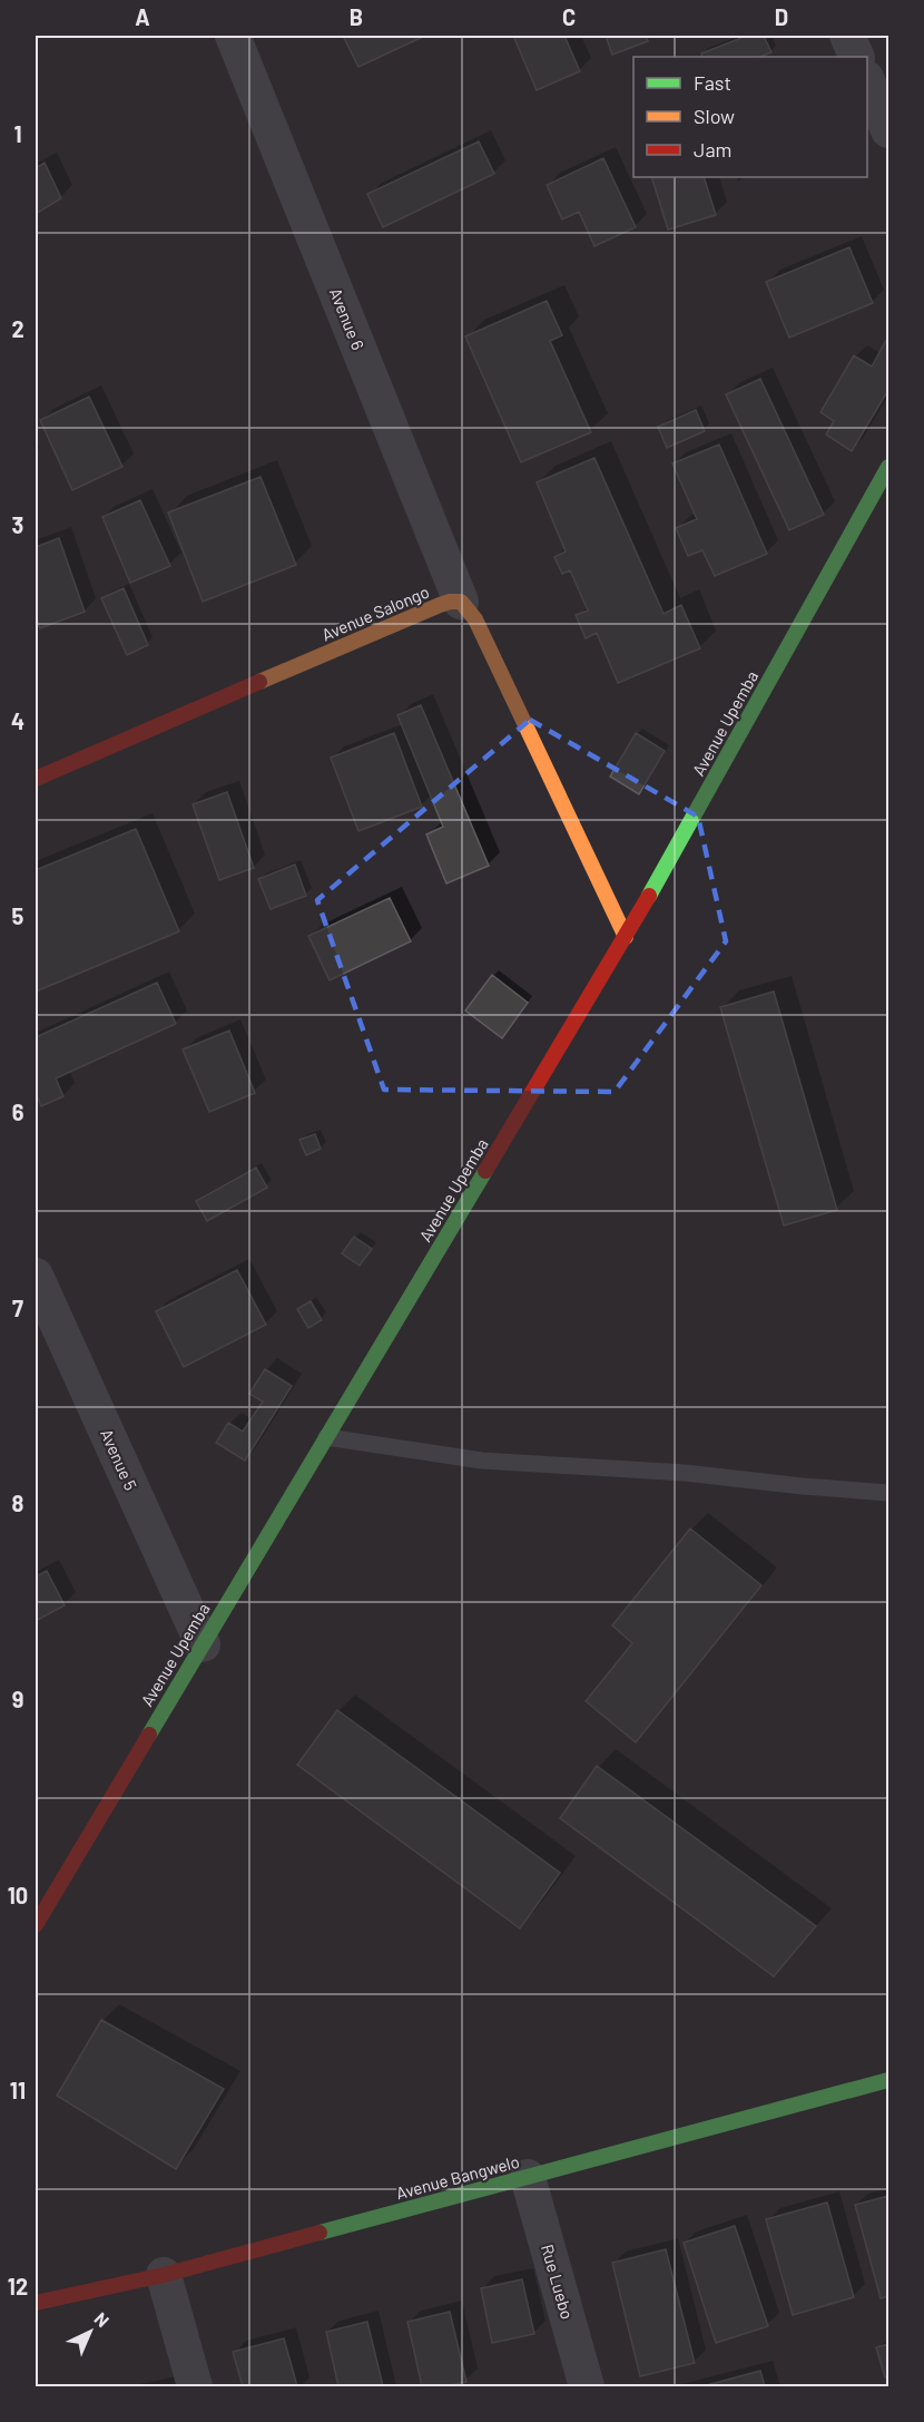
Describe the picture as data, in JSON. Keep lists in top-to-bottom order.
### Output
{
  "streets": {
    "street": [
      "Avenue 6",
      "Avenue Salongo",
      "Avenue Upemba",
      "Avenue 5",
      "Avenue Bangwelo",
      "Rue Luebo"
    ]
  },
  "crossings": [
    ["Avenue 6", "Avenue Salongo"],
    ["Avenue Upemba", "Avenue 5"],
    ["Avenue Bangwelo", "Rue Luebo"]
  ],
  "legend": ["Fast", "Slow", "Jam"],
  "north": "top right",
  "grid": {
    "columns": [
      "A",
      "B",
      "C",
      "D"
    ],
    "rows": [
      "1",
      "2",
      "3",
      "4",
      "5",
      "6",
      "7",
      "8",
      "9",
      "10",
      "11",
      "12"
    ]
  }
}
